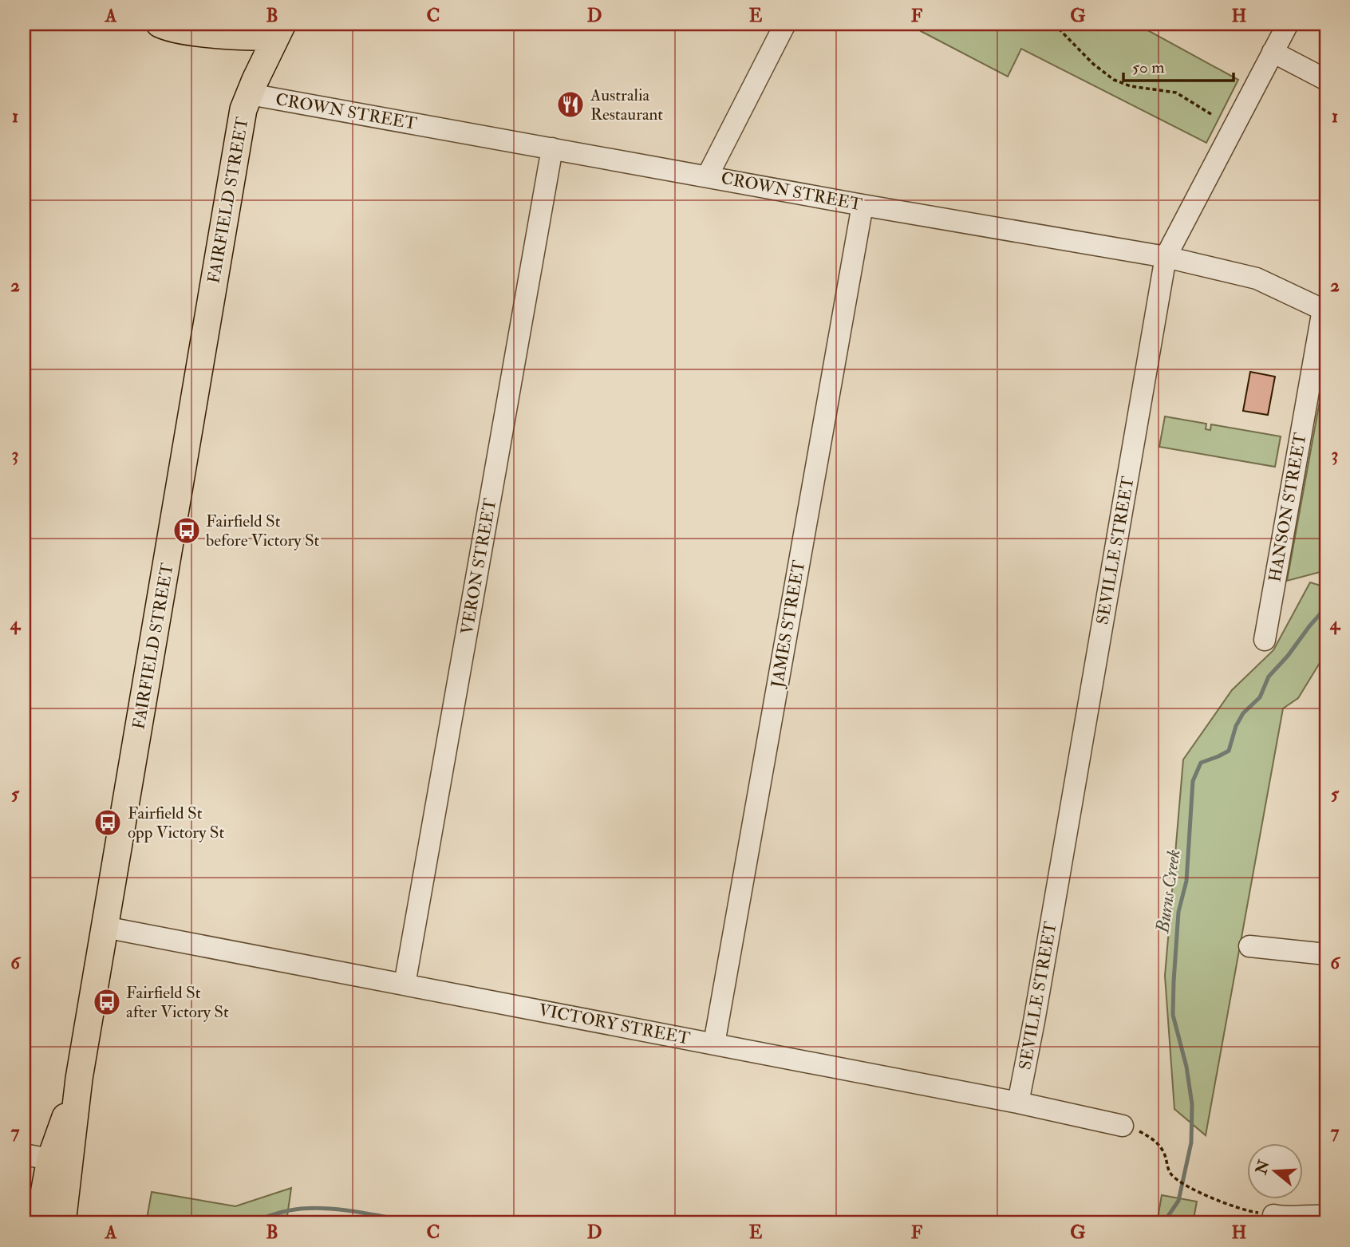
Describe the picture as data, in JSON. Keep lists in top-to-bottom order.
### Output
{
  "streets": {
    "main road": ["FAIRFIELD STREET"],
    "street": [
      "CROWN STREET",
      "HANSON STREET",
      "SEVILLE STREET",
      "VERON STREET",
      "JAMES STREET",
      "VICTORY STREET"
    ]
  },
  "crossings": [
    ["CROWN STREET", "FAIRFIELD STREET"],
    ["CROWN STREET", "HANSON STREET"],
    ["CROWN STREET", "SEVILLE STREET"],
    ["CROWN STREET", "VERON STREET"],
    ["CROWN STREET", "JAMES STREET"],
    ["FAIRFIELD STREET", "VICTORY STREET"],
    ["SEVILLE STREET", "VICTORY STREET"],
    ["VERON STREET", "VICTORY STREET"],
    ["JAMES STREET", "VICTORY STREET"]
  ],
  "water": ["Burns Creek"],
  "places": {
    "restaurant": ["Australia Restaurant"],
    "bus stop": ["Fairfield St before Victory St", "Fairfield St opp Victory St", "Fairfield St after Victory St"]
  },
  "scale_bar": "50 m",
  "north": "left",
  "grid": {
    "columns": [
      "A",
      "B",
      "C",
      "D",
      "E",
      "F",
      "G",
      "H"
    ],
    "rows": [
      "1",
      "2",
      "3",
      "4",
      "5",
      "6",
      "7"
    ]
  }
}
